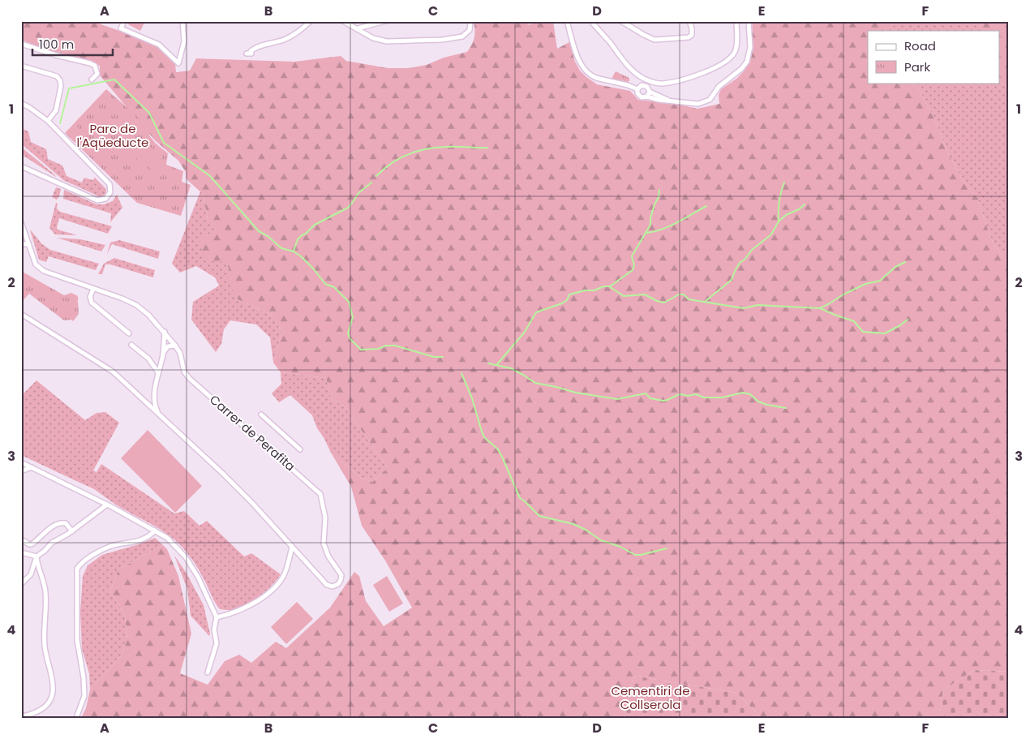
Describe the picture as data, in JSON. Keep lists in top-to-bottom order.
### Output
{
  "streets": {
    "street": ["Carrer de Perafita"]
  },
  "parks": ["Parc de l'Aqüeducte", "Cementiri de Collserola"],
  "legend": ["Road", "Park"],
  "scale_bar": "100 m",
  "grid": {
    "columns": [
      "A",
      "B",
      "C",
      "D",
      "E",
      "F"
    ],
    "rows": [
      "1",
      "2",
      "3",
      "4"
    ]
  }
}
